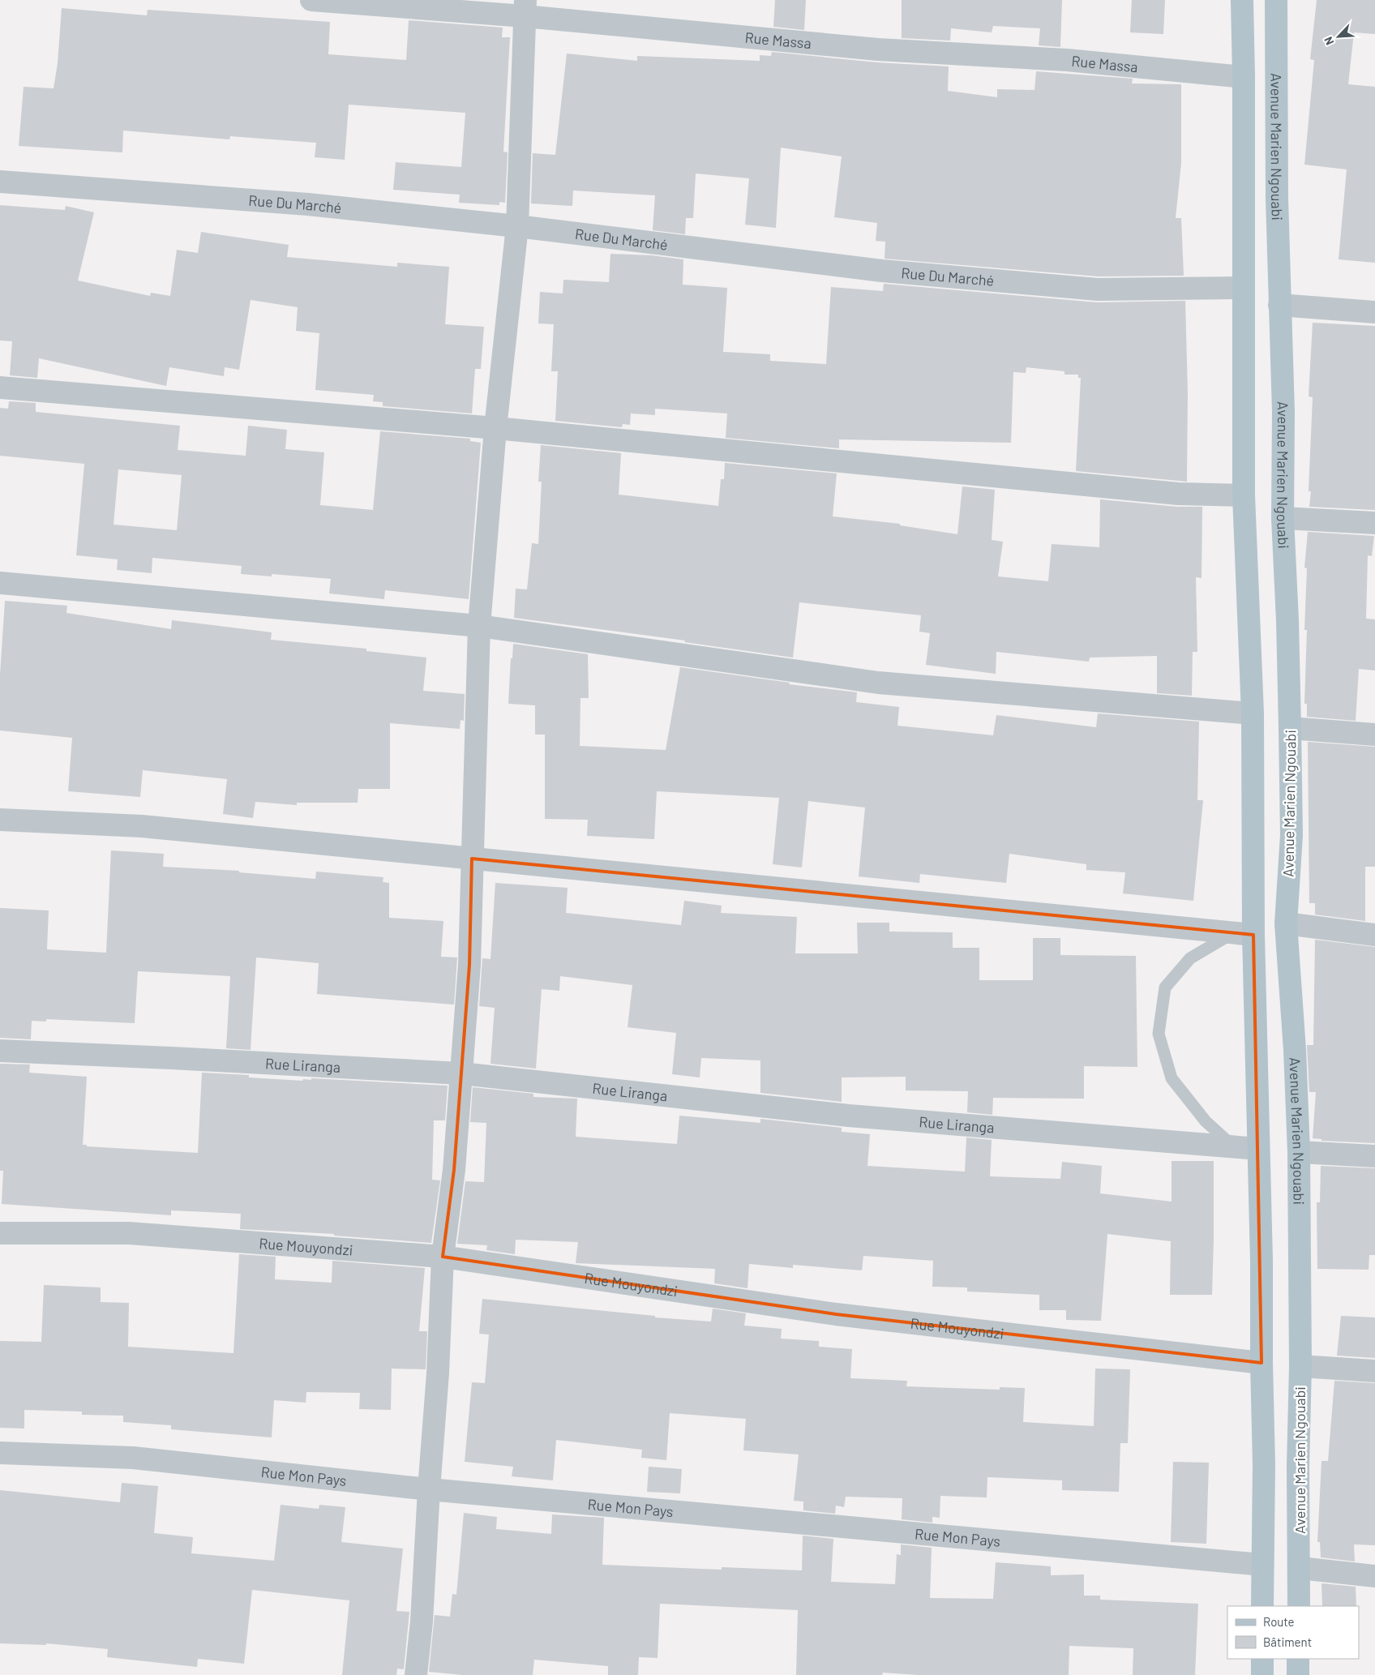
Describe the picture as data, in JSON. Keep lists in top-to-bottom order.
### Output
{
  "streets": {
    "main road": ["Avenue Marien Ngouabi"],
    "street": [
      "Rue Massa",
      "Rue Du Marché",
      "Rue Liranga",
      "Rue Mouyondzi",
      "Rue Mon Pays"
    ]
  },
  "legend": ["Route", "Bâtiment"],
  "north": "bottom left"
}
